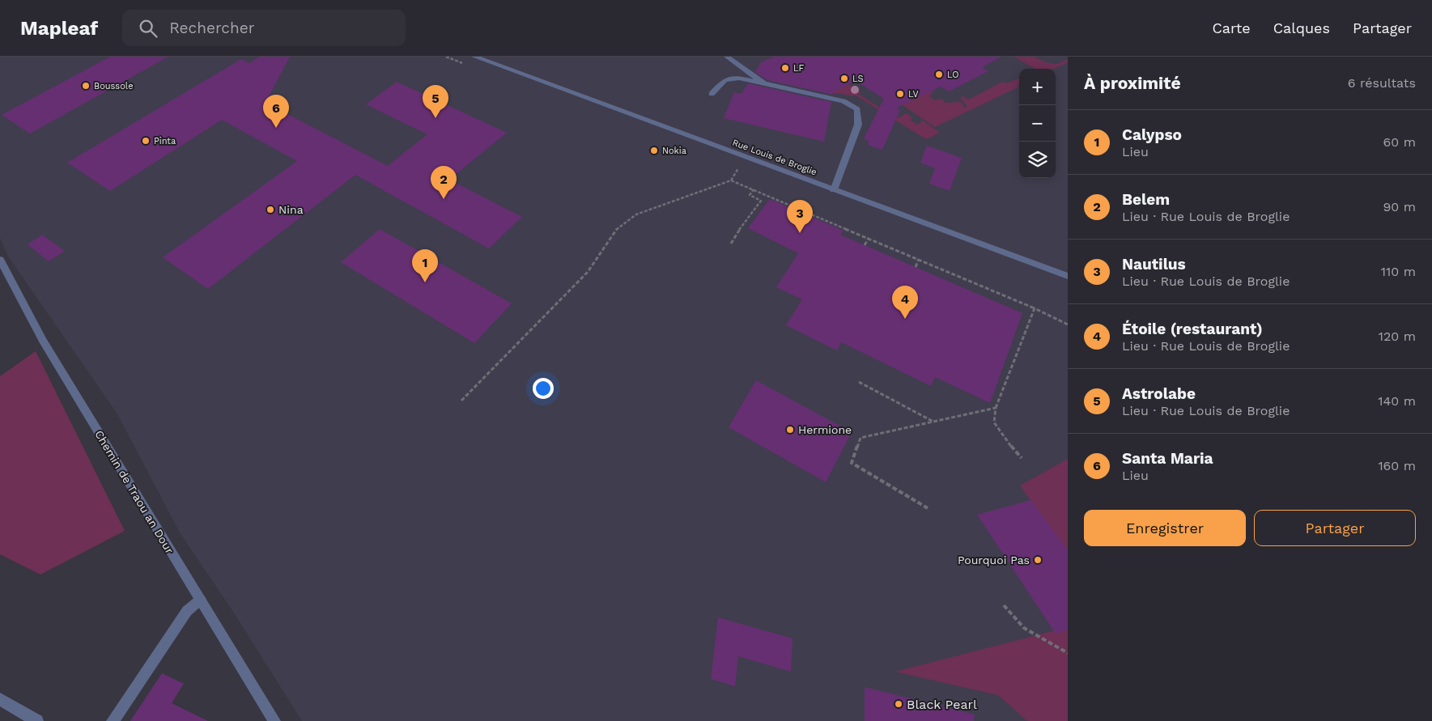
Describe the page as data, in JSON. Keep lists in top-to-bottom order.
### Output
{
  "streets": {
    "street": ["Rue Louis de Broglie", "Chemin de Traou an Dour"]
  },
  "places": [
    "LF",
    "LO",
    "LS",
    "Boussole",
    "LV",
    "Pinta",
    "Nokia",
    "Nina",
    "Hermione",
    "Pourquoi Pas",
    "Black Pearl"
  ],
  "page": {
    "header": "Mapleaf",
    "search": "Rechercher",
    "nav": ["Carte", "Calques", "Partager"],
    "heading": ["À proximité", "6 résultats"],
    "map_buttons": ["+", "−"],
    "pins": [
      "5",
      "6",
      "2",
      "3",
      "1",
      "4"
    ],
    "list": [
      {
        "mark": "1",
        "name": "Calypso",
        "note": "Lieu",
        "value": "60 m"
      },
      {
        "mark": "2",
        "name": "Belem",
        "note": "Lieu · Rue Louis de Broglie",
        "value": "90 m"
      },
      {
        "mark": "3",
        "name": "Nautilus",
        "note": "Lieu · Rue Louis de Broglie",
        "value": "110 m"
      },
      {
        "mark": "4",
        "name": "Étoile (restaurant)",
        "note": "Lieu · Rue Louis de Broglie",
        "value": "120 m"
      },
      {
        "mark": "5",
        "name": "Astrolabe",
        "note": "Lieu · Rue Louis de Broglie",
        "value": "140 m"
      },
      {
        "mark": "6",
        "name": "Santa Maria",
        "note": "Lieu",
        "value": "160 m"
      }
    ],
    "buttons": ["Enregistrer", "Partager"]
  }
}
